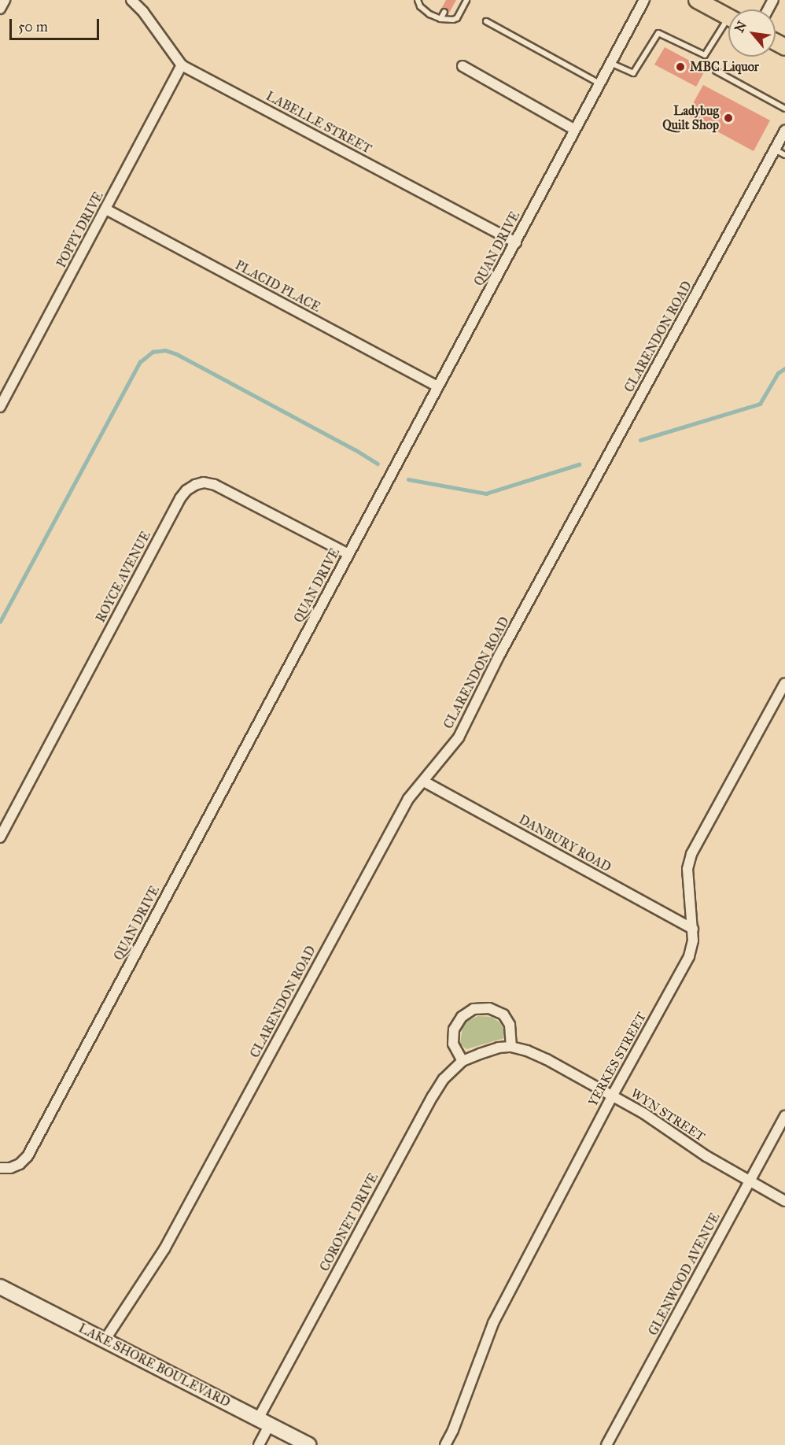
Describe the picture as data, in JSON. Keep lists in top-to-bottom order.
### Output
{
  "streets": {
    "street": [
      "LABELLE STREET",
      "POPPY DRIVE",
      "QUAN DRIVE",
      "PLACID PLACE",
      "CLARENDON ROAD",
      "ROYCE AVENUE",
      "DANBURY ROAD",
      "YERKES STREET",
      "WYN STREET",
      "CORONET DRIVE",
      "GLENWOOD AVENUE",
      "LAKE SHORE BOULEVARD"
    ]
  },
  "crossings": [
    ["LABELLE STREET", "POPPY DRIVE"],
    ["LABELLE STREET", "QUAN DRIVE"],
    ["POPPY DRIVE", "PLACID PLACE"],
    ["QUAN DRIVE", "PLACID PLACE"],
    ["QUAN DRIVE", "ROYCE AVENUE"],
    ["CLARENDON ROAD", "DANBURY ROAD"],
    ["CLARENDON ROAD", "LAKE SHORE BOULEVARD"],
    ["DANBURY ROAD", "YERKES STREET"],
    ["YERKES STREET", "WYN STREET"],
    ["WYN STREET", "CORONET DRIVE"],
    ["WYN STREET", "GLENWOOD AVENUE"],
    ["CORONET DRIVE", "LAKE SHORE BOULEVARD"]
  ],
  "places": ["MBC Liquor", "Ladybug Quilt Shop"],
  "scale_bar": "50 m",
  "north": "top left"
}
